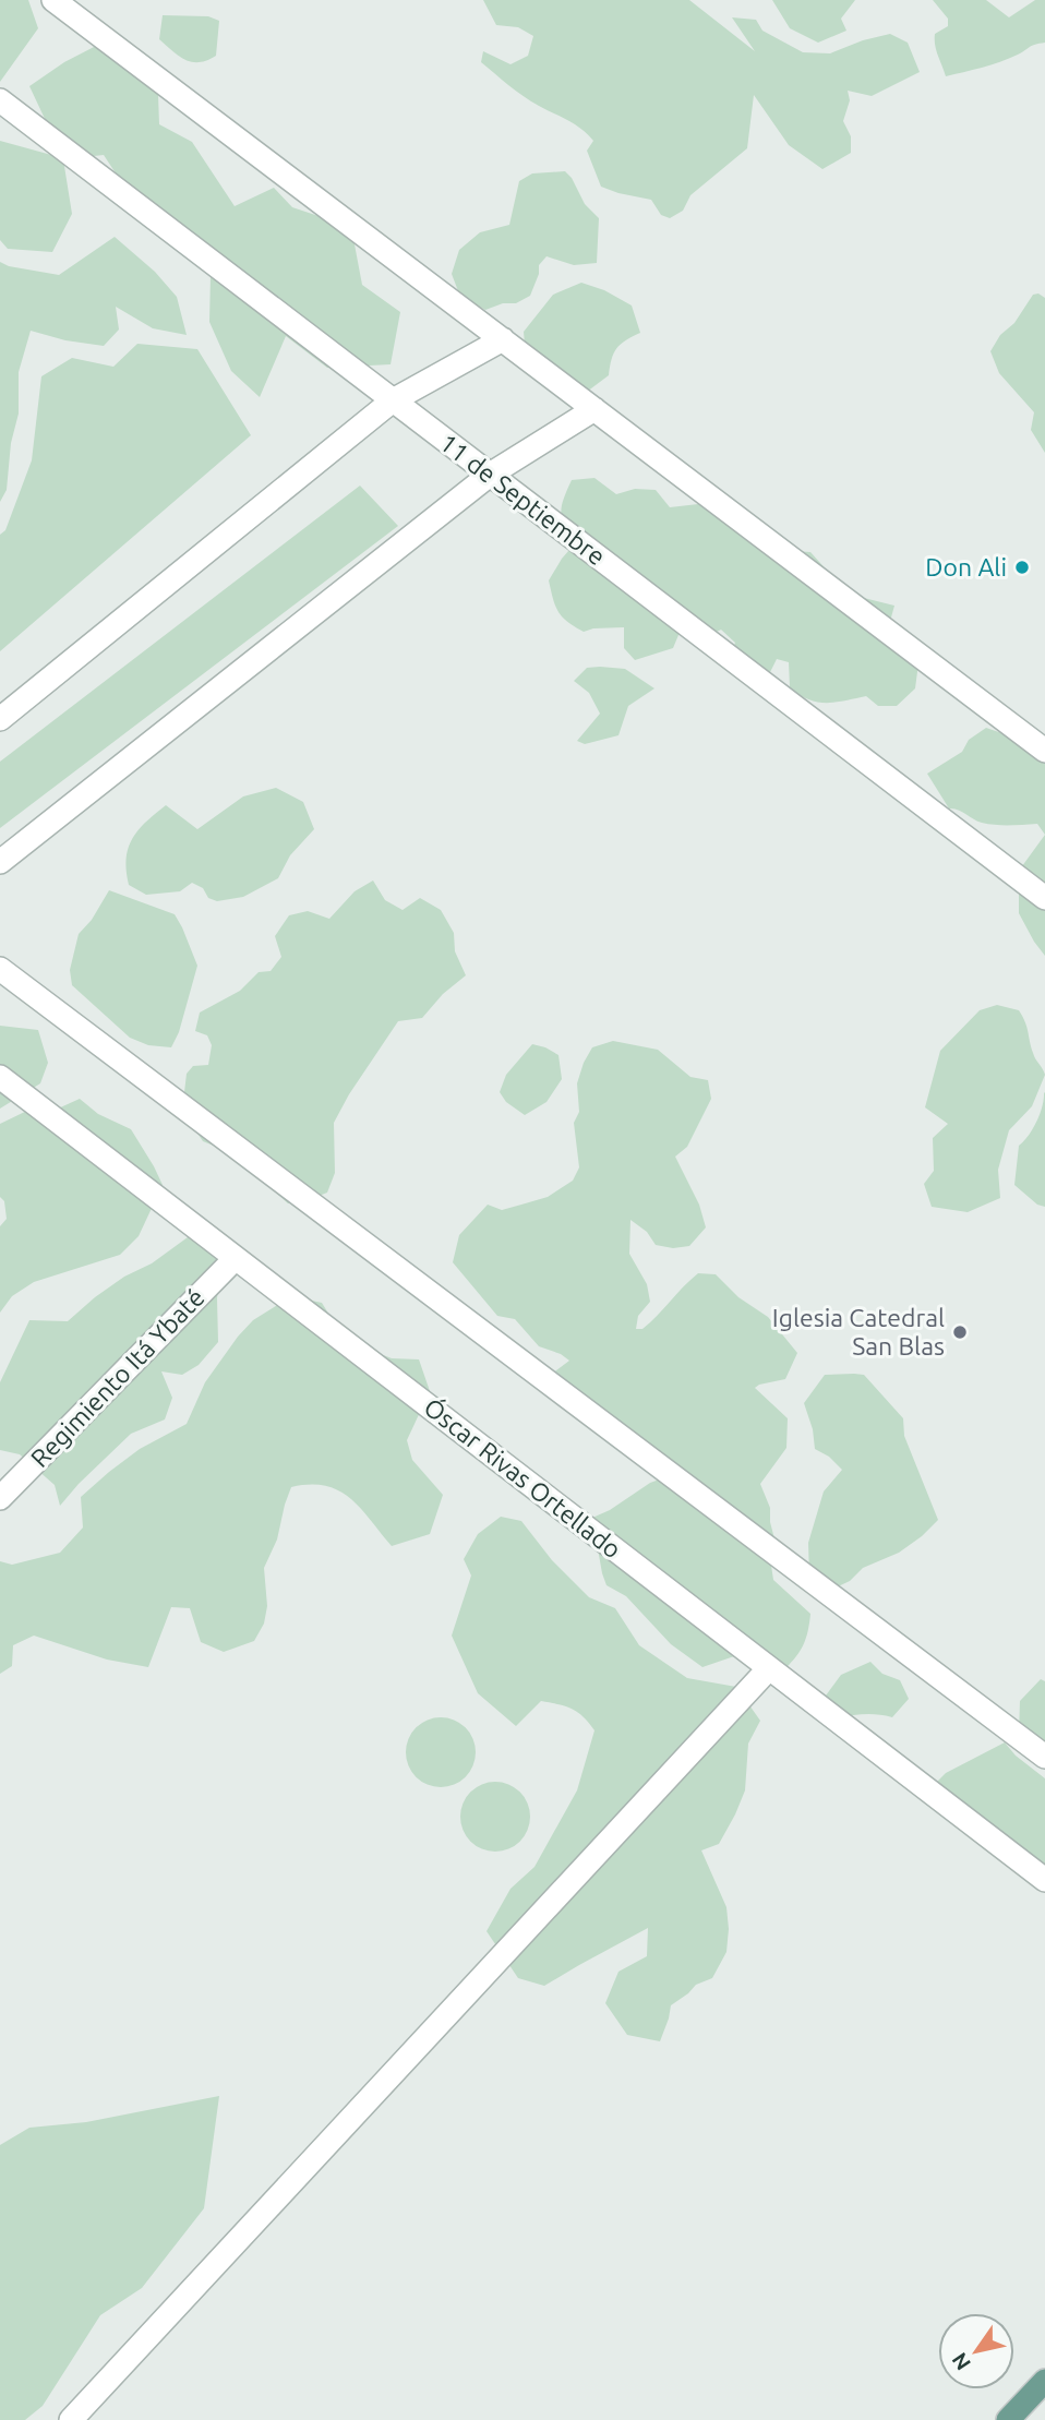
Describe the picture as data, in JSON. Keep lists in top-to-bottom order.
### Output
{
  "streets": {
    "street": ["11 de Septiembre", "Regimiento Itá Ybaté", "Óscar Rivas Ortellado"]
  },
  "crossings": [
    ["Regimiento Itá Ybaté", "Óscar Rivas Ortellado"]
  ],
  "places": ["Don Ali", "Iglesia Catedral San Blas"],
  "north": "bottom left"
}
